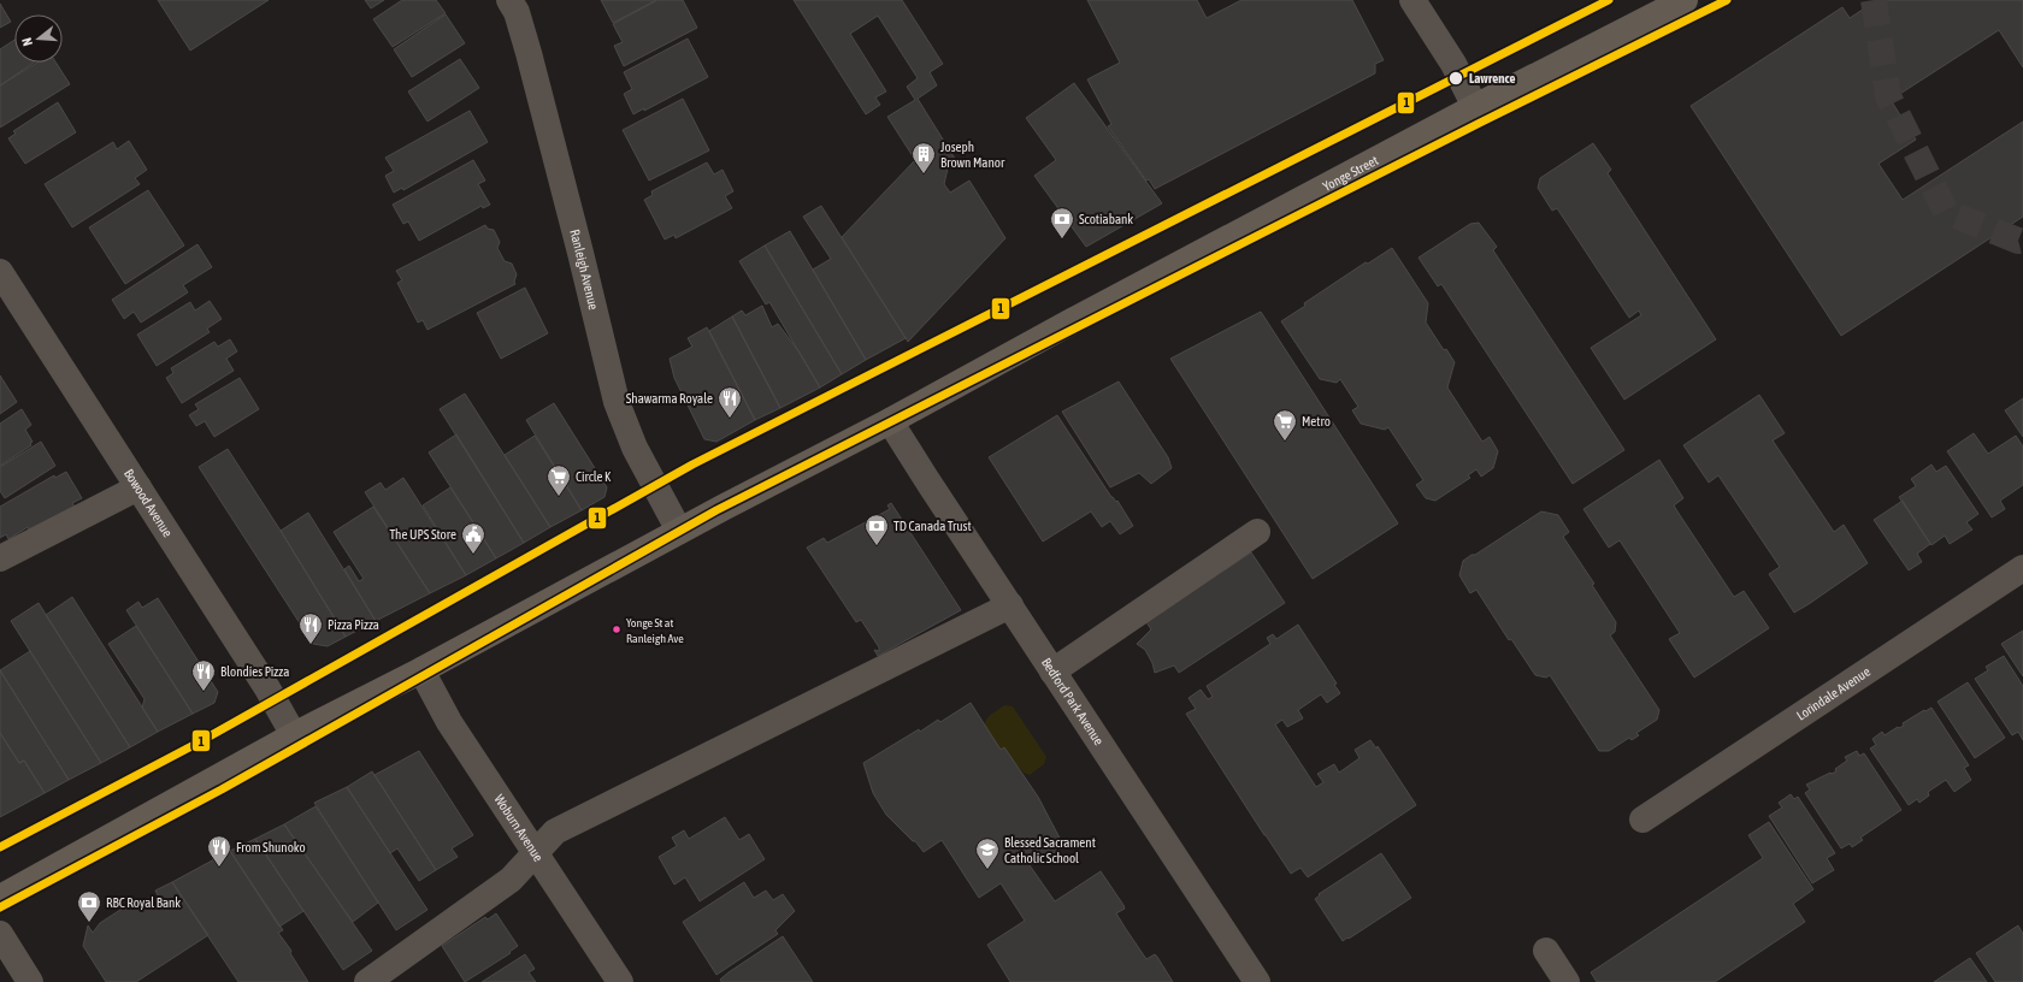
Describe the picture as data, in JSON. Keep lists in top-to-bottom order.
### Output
{
  "streets": {
    "main road": ["Yonge Street"],
    "street": [
      "Ranleigh Avenue",
      "Bowood Avenue",
      "Lorindale Avenue",
      "Bedford Park Avenue",
      "Woburn Avenue"
    ]
  },
  "crossings": [
    ["Yonge Street", "Ranleigh Avenue"],
    ["Yonge Street", "Bowood Avenue"],
    ["Yonge Street", "Bedford Park Avenue"],
    ["Yonge Street", "Woburn Avenue"]
  ],
  "places": {
    "other": ["Lawrence", "Yonge St at Ranleigh Ave"],
    "building": ["Joseph Brown Manor"],
    "bank": ["Scotiabank", "TD Canada Trust", "RBC Royal Bank"],
    "restaurant": [
      "Shawarma Royale",
      "Pizza Pizza",
      "Blondies Pizza",
      "From Shunoko"
    ],
    "supermarket": ["Metro", "Circle K"],
    "public building": ["The UPS Store"],
    "school or university": ["Blessed Sacrament Catholic School"]
  },
  "lines": ["transit line 1"],
  "north": "left"
}
